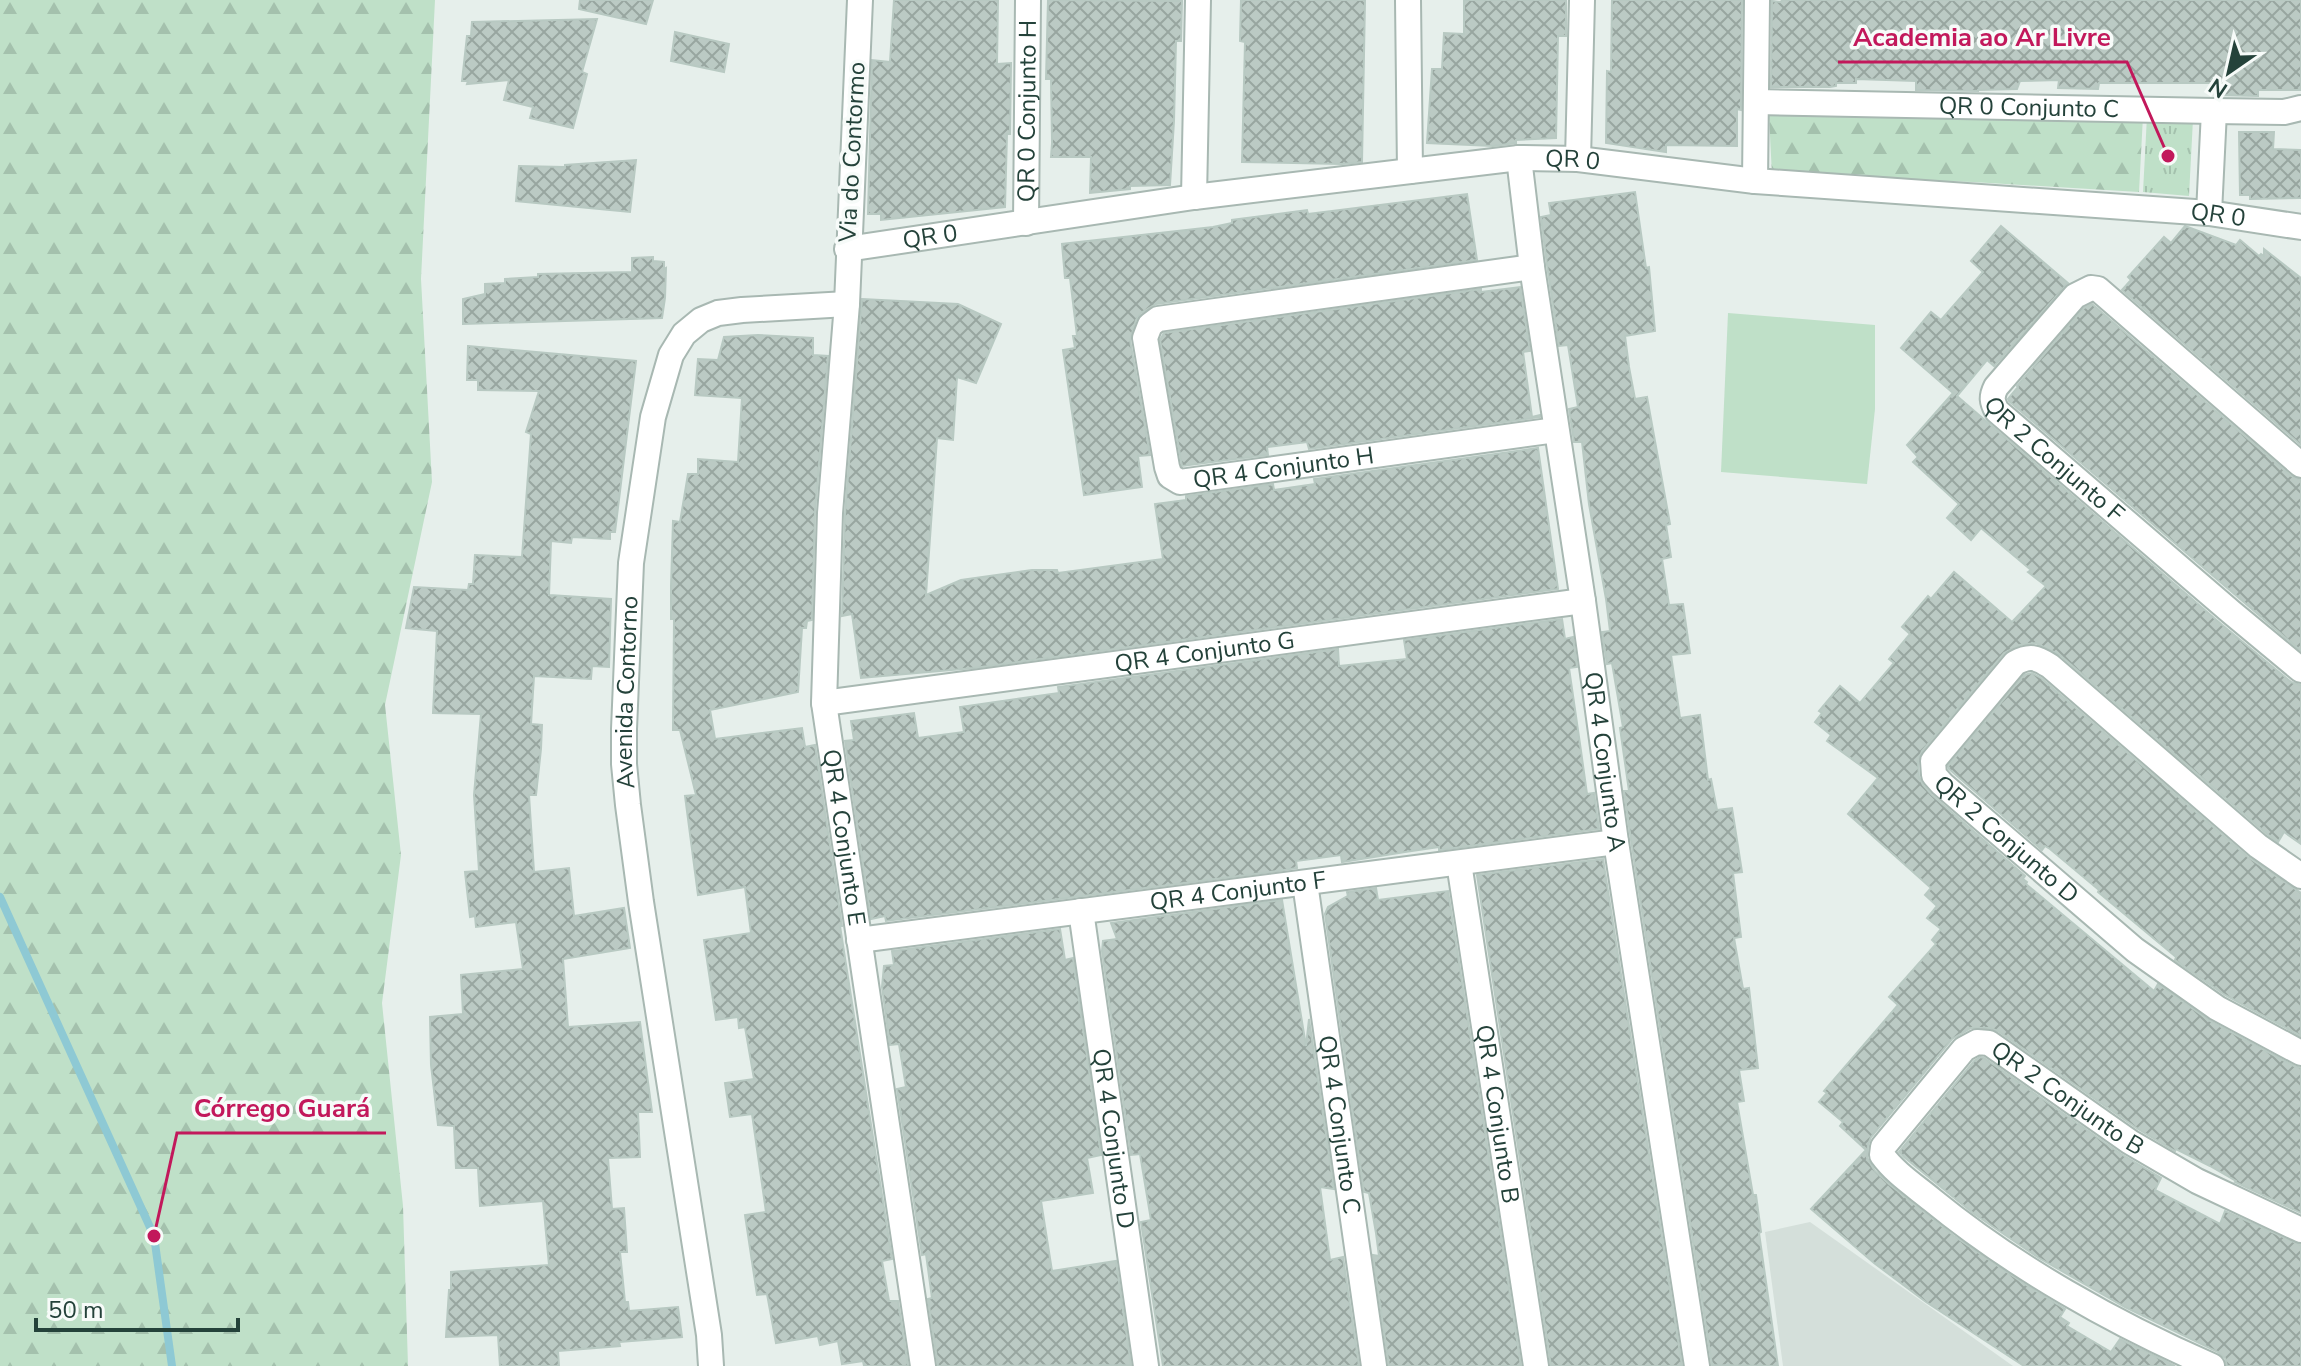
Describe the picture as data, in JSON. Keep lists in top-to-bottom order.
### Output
{
  "streets": {
    "street": [
      "QR 0 Conjunto C",
      "QR 0 Conjunto H",
      "Via do Contormo",
      "QR 0",
      "QR 2 Conjunto F",
      "QR 4 Conjunto H",
      "QR 4 Conjunto G",
      "Avenida Contorno",
      "QR 4 Conjunto A",
      "QR 4 Conjunto E",
      "QR 2 Conjunto D",
      "QR 4 Conjunto F",
      "QR 2 Conjunto B",
      "QR 4 Conjunto B",
      "QR 4 Conjunto C",
      "QR 4 Conjunto D"
    ]
  },
  "crossings": [
    ["QR 0 Conjunto H", "QR 0"],
    ["Via do Contormo", "QR 0"],
    ["Via do Contormo", "Avenida Contorno"],
    ["Via do Contormo", "QR 4 Conjunto E"],
    ["QR 0", "QR 4 Conjunto A"],
    ["QR 4 Conjunto H", "QR 4 Conjunto A"],
    ["QR 4 Conjunto G", "QR 4 Conjunto A"],
    ["QR 4 Conjunto G", "QR 4 Conjunto E"],
    ["Avenida Contorno", "QR 4 Conjunto E"],
    ["QR 4 Conjunto A", "QR 4 Conjunto F"],
    ["QR 4 Conjunto E", "QR 4 Conjunto F"],
    ["QR 4 Conjunto F", "QR 4 Conjunto B"],
    ["QR 4 Conjunto F", "QR 4 Conjunto C"],
    ["QR 4 Conjunto F", "QR 4 Conjunto D"]
  ],
  "places": ["Academia ao Ar Livre", "Córrego Guará"],
  "scale_bar": "50 m",
  "north": "bottom left"
}
